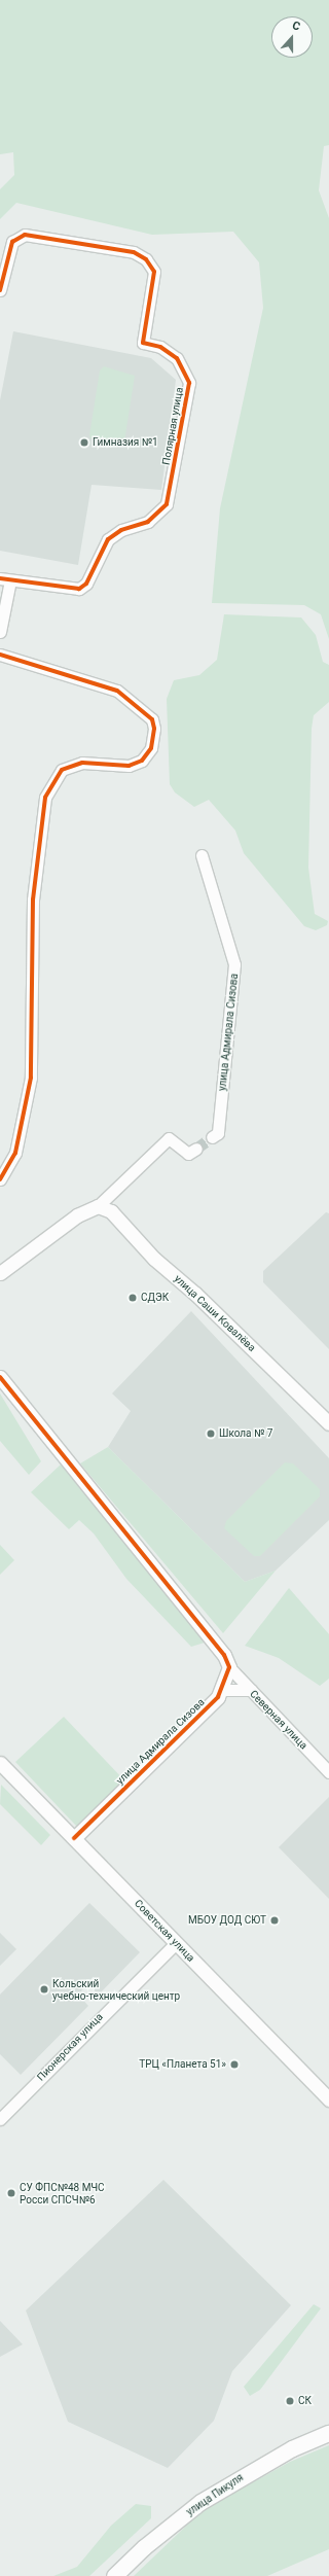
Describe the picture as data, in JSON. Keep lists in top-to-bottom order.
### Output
{
  "streets": {
    "main road": ["улица Пикуля"],
    "street": [
      "Полярная улица",
      "улица Адмирала Сизова",
      "улица Саши Ковалёва",
      "Северная улица",
      "Советская улица",
      "Пионерская улица"
    ]
  },
  "crossings": [
    ["улица Адмирала Сизова", "Северная улица"],
    ["улица Адмирала Сизова", "Советская улица"],
    ["Советская улица", "Пионерская улица"]
  ],
  "places": [
    "Гимназия №1",
    "СДЭК",
    "Школа № 7",
    "МБОУ ДОД СЮТ",
    "Кольский учебно-технический центр",
    "ТРЦ «Планета 51»",
    "СУ ФПС№48 МЧС Росси СПСЧ№6",
    "СК"
  ],
  "north": "top"
}
